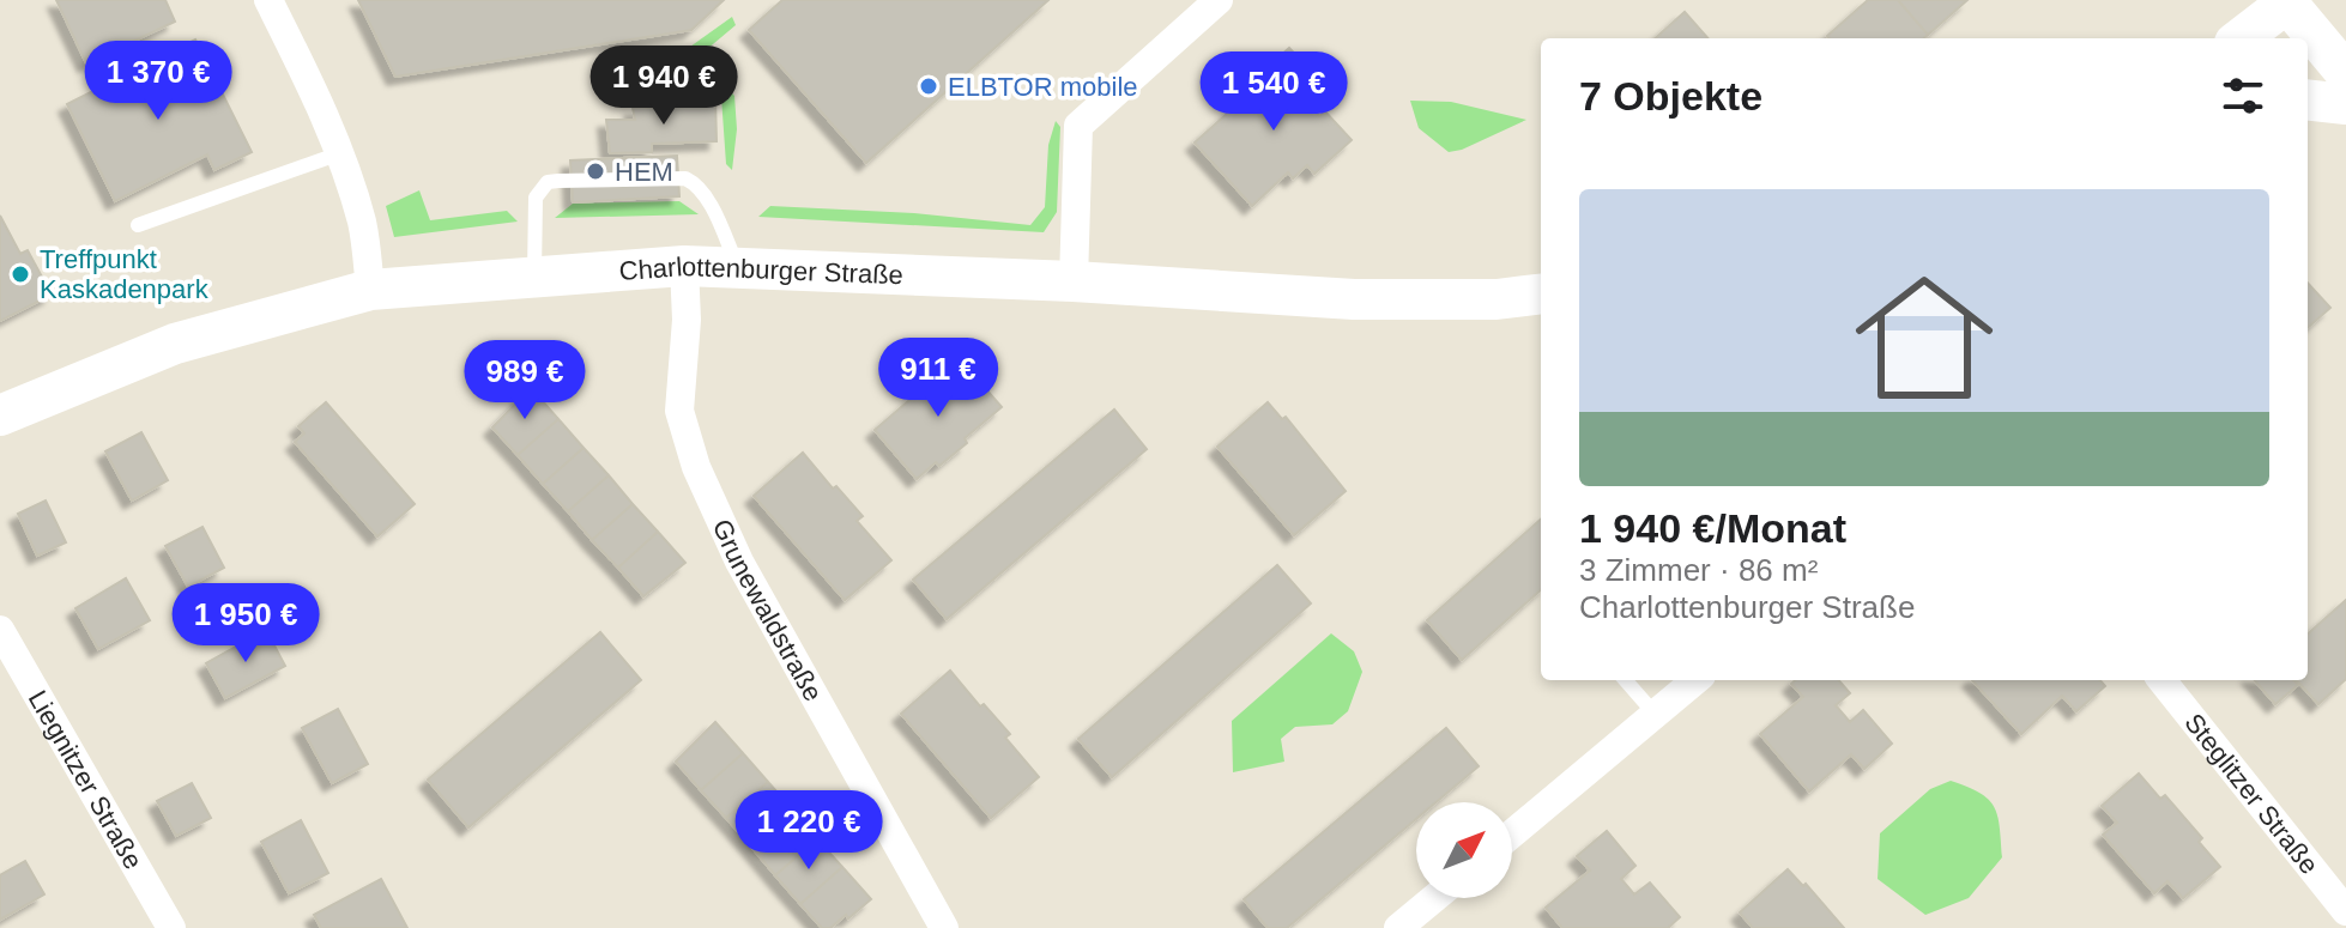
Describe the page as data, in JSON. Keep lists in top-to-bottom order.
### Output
{
  "streets": {
    "street": [
      "Charlottenburger Straße",
      "Grunewaldstraße",
      "Liegnitzer Straße",
      "Steglitzer Straße"
    ]
  },
  "crossings": [
    ["Charlottenburger Straße", "Grunewaldstraße"]
  ],
  "places": ["ELBTOR mobile", "HEM", "Treffpunkt Kaskadenpark"],
  "north": "top right",
  "page": {
    "heading": "7 Objekte",
    "price": [
      "1 370 €",
      "1 940 €",
      "1 540 €",
      "911 €",
      "989 €",
      "1 950 €",
      "1 220 €"
    ],
    "list": [
      {
        "name": "1 940 €/Monat",
        "note": "3 Zimmer · 86 m² · Charlottenburger Straße"
      }
    ]
  }
}
